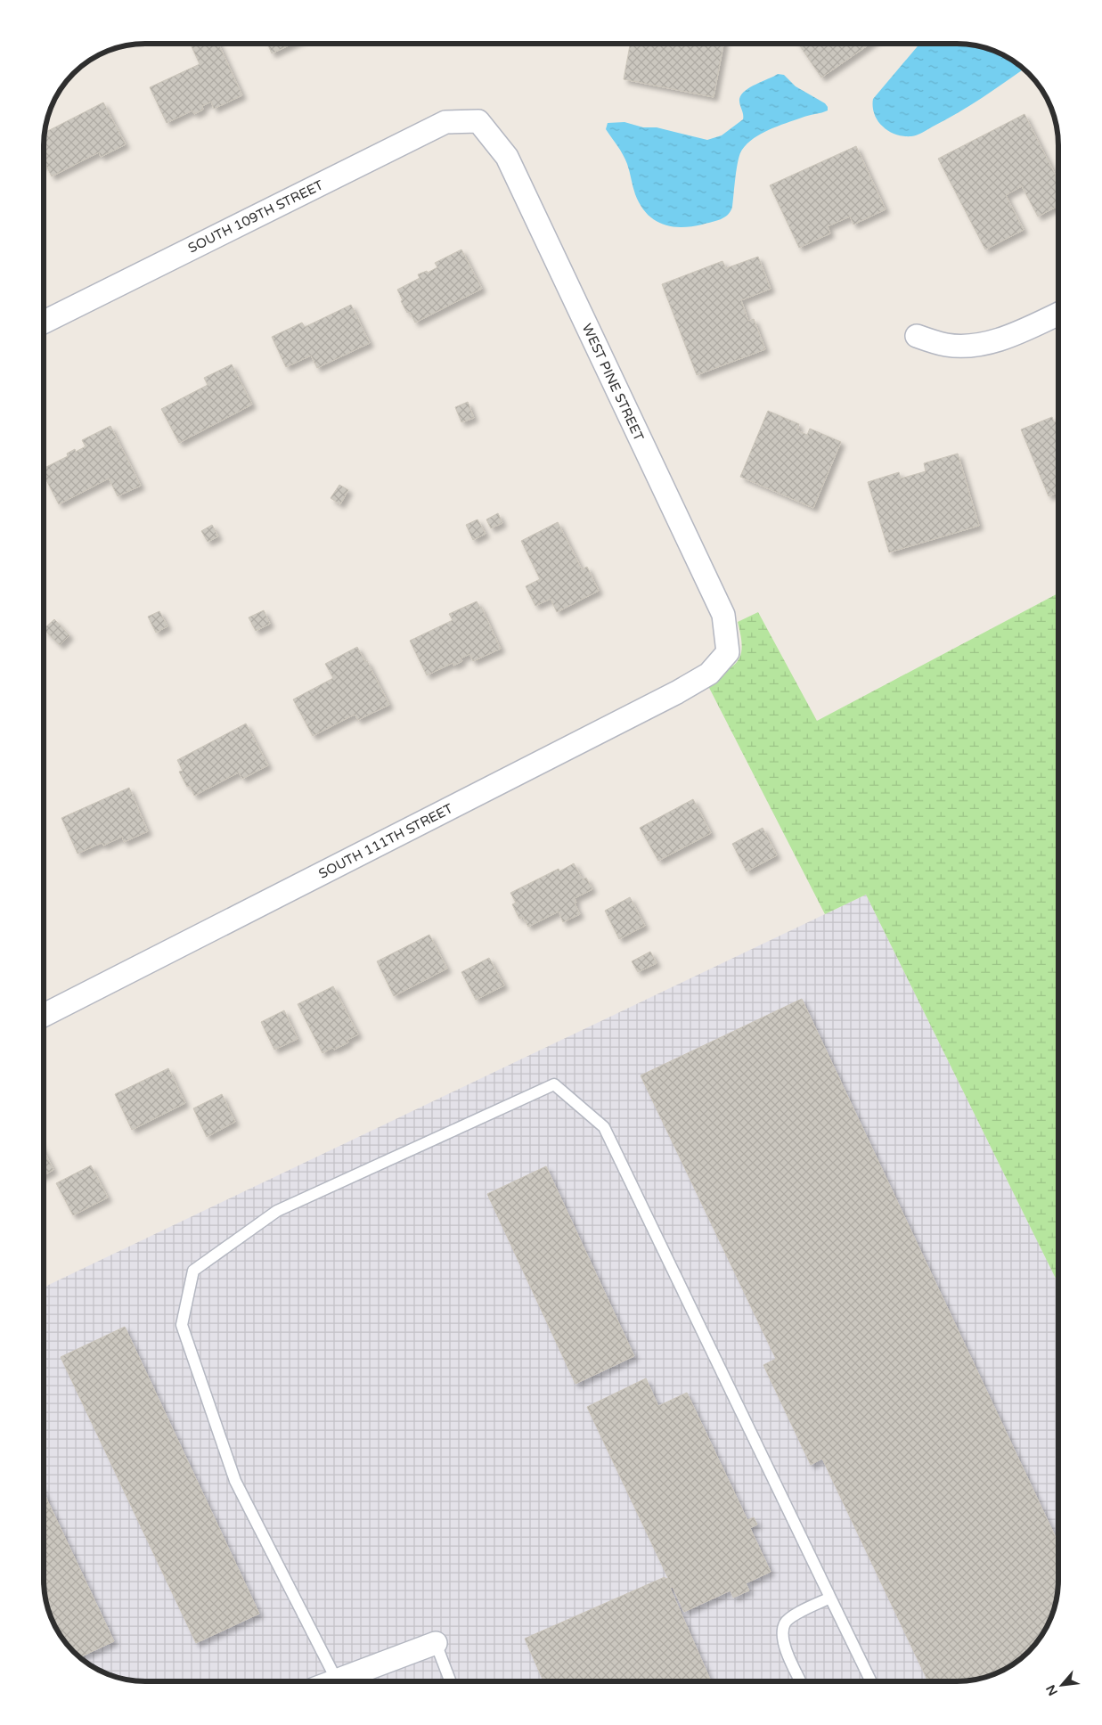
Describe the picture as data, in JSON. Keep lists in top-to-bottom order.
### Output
{
  "streets": {
    "street": ["SOUTH 109TH STREET", "WEST PINE STREET", "SOUTH 111TH STREET"]
  },
  "crossings": [
    ["SOUTH 109TH STREET", "WEST PINE STREET"],
    ["WEST PINE STREET", "SOUTH 111TH STREET"]
  ],
  "north": "bottom left"
}
